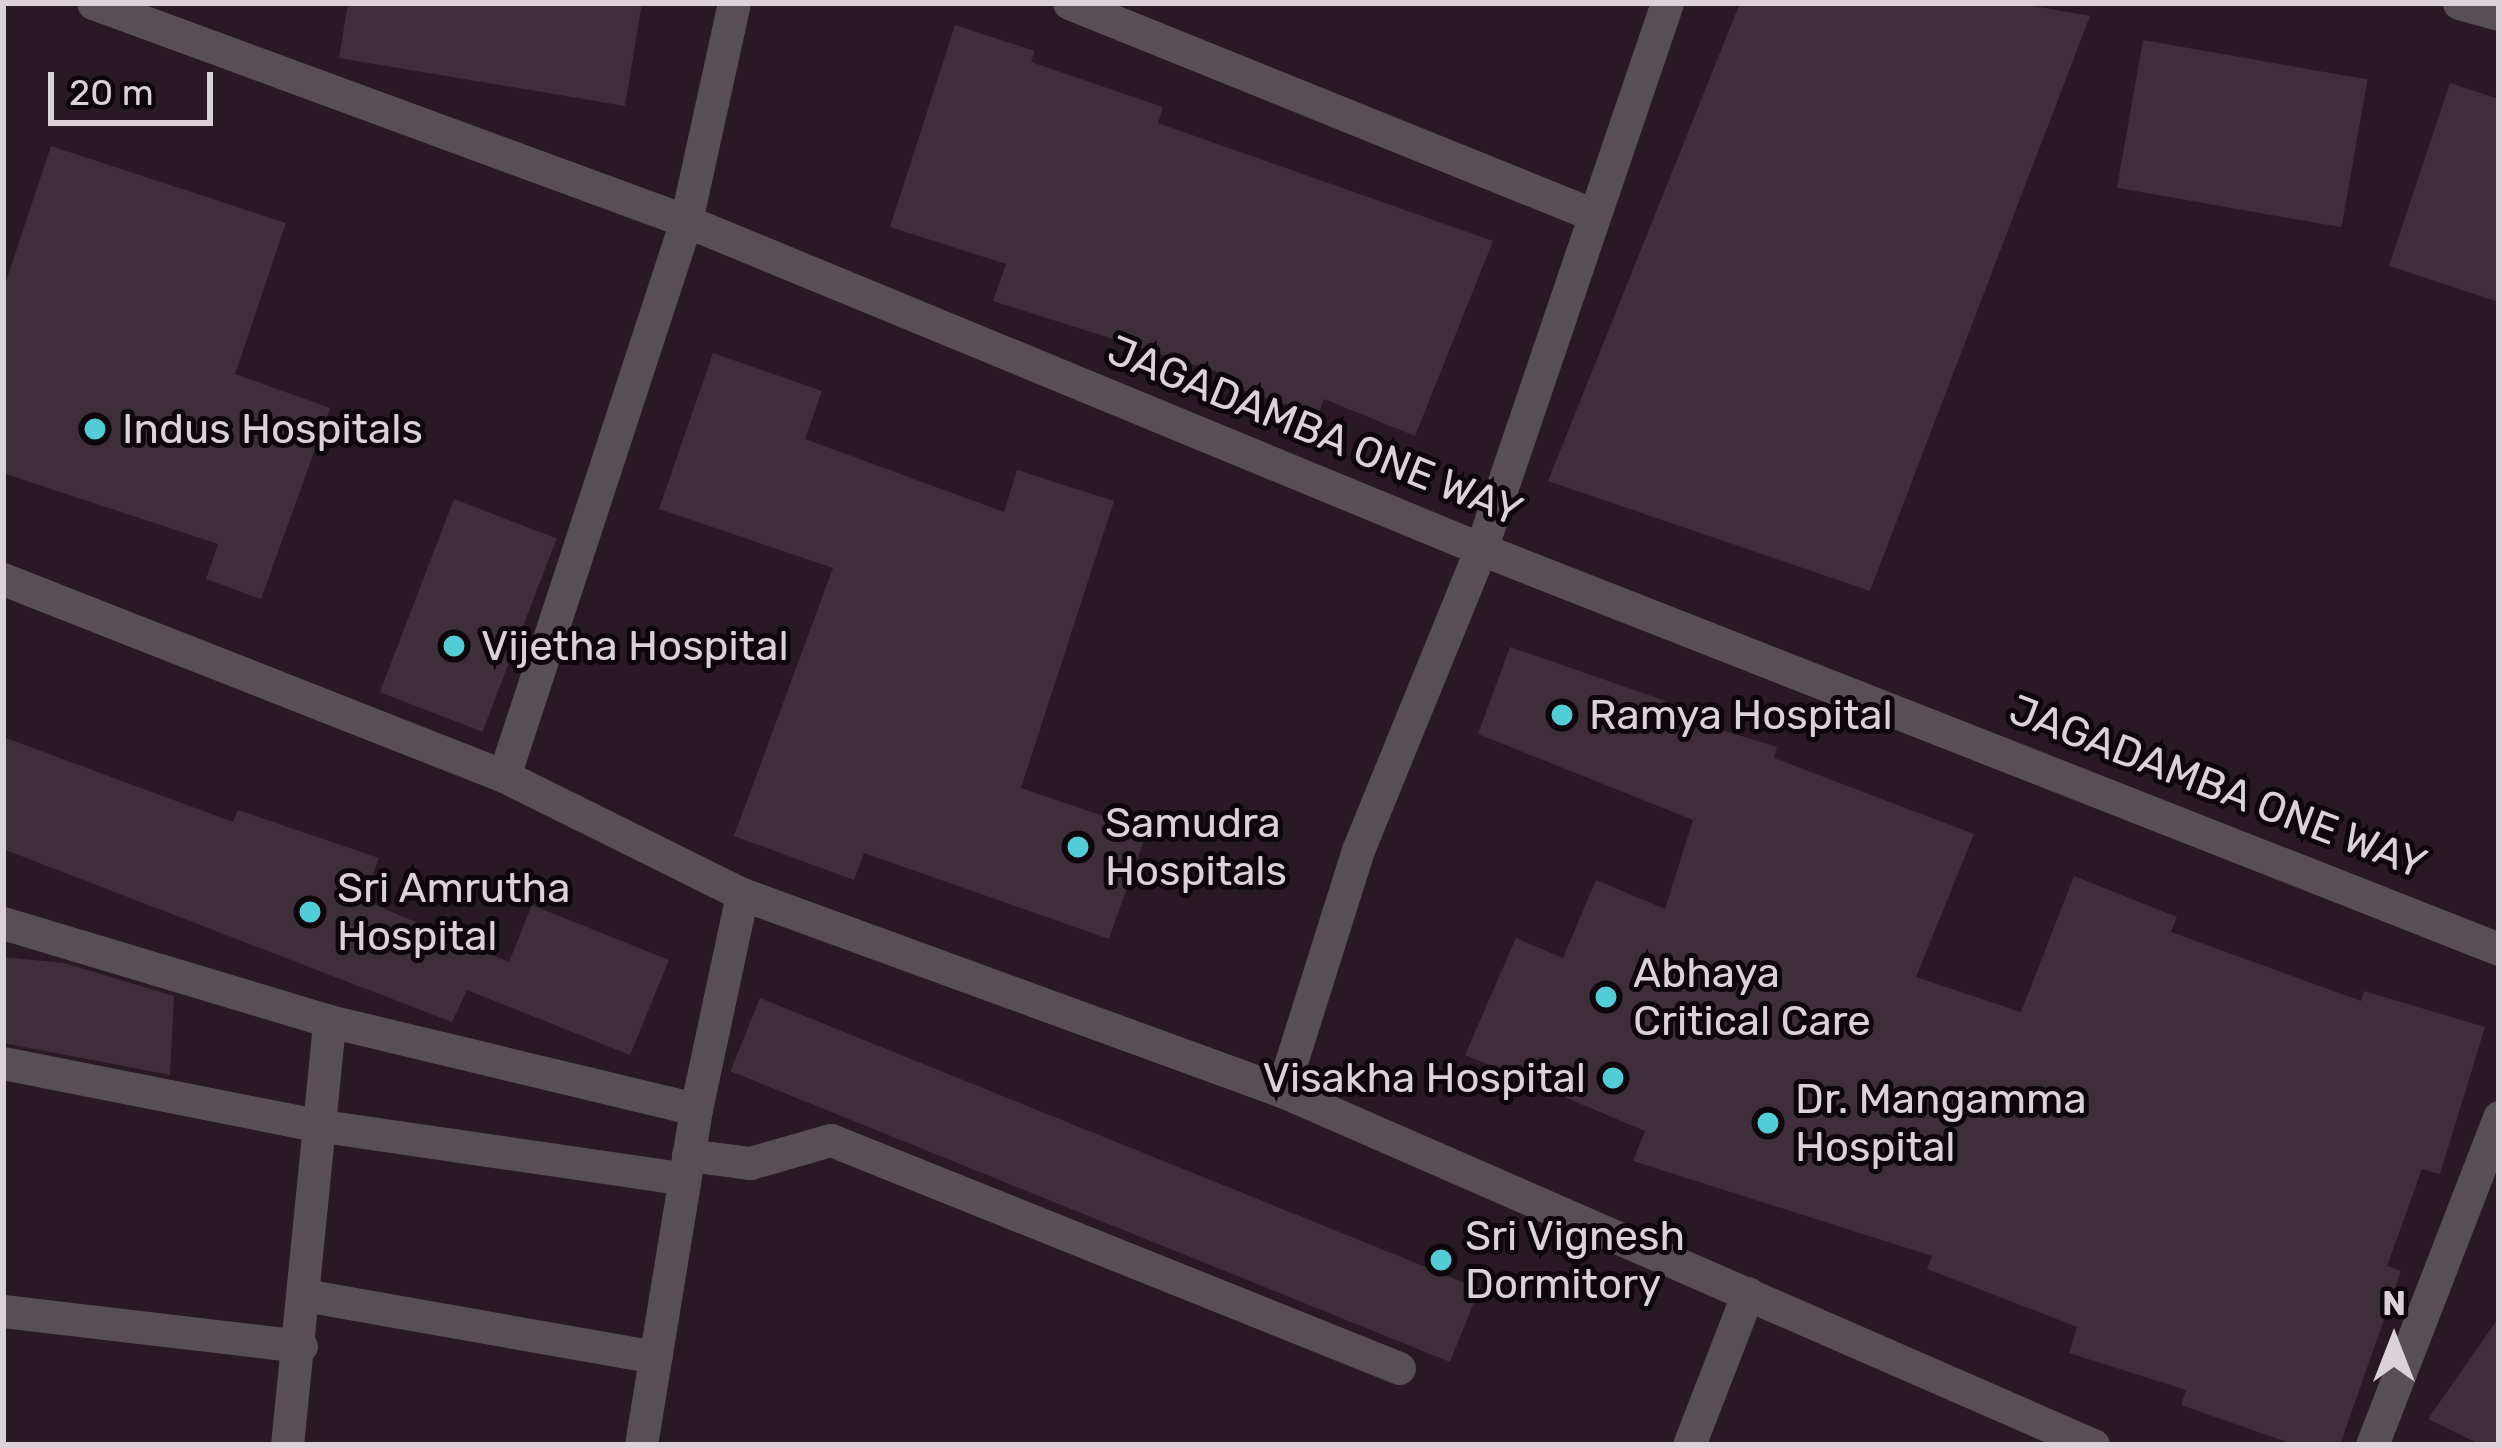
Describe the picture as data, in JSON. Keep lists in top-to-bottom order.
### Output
{
  "streets": {
    "street": ["JAGADAMBA ONE WAY"]
  },
  "places": [
    "Indus Hospitals",
    "Vijetha Hospital",
    "Ramya Hospital",
    "Samudra Hospitals",
    "Sri Amrutha Hospital",
    "Abhaya Critical Care",
    "Visakha Hospital",
    "Dr. Mangamma Hospital",
    "Sri Vignesh Dormitory"
  ],
  "scale_bar": "20 m",
  "north": "top"
}
